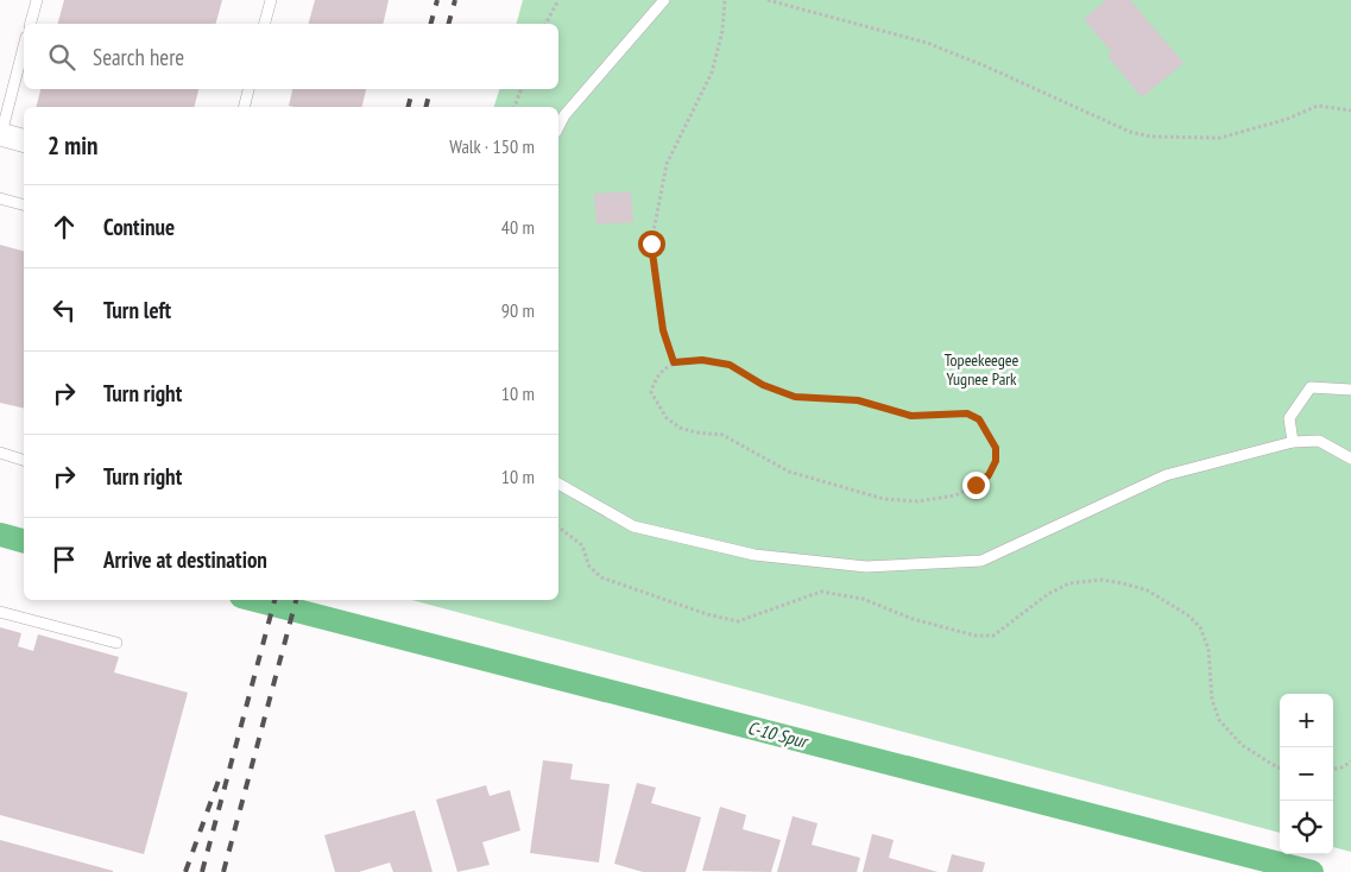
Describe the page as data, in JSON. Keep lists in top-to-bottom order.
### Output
{
  "water": ["C-10 Spur"],
  "parks": ["Topeekeegee Yugnee Park"],
  "page": {
    "search": "Search here",
    "heading": ["2 min", "Walk · 150 m"],
    "list": [
      ["Continue", "40 m"],
      ["Turn left", "90 m"],
      ["Turn right", "10 m"],
      ["Turn right", "10 m"],
      "Arrive at destination"
    ],
    "map_buttons": ["+", "−"]
  }
}
